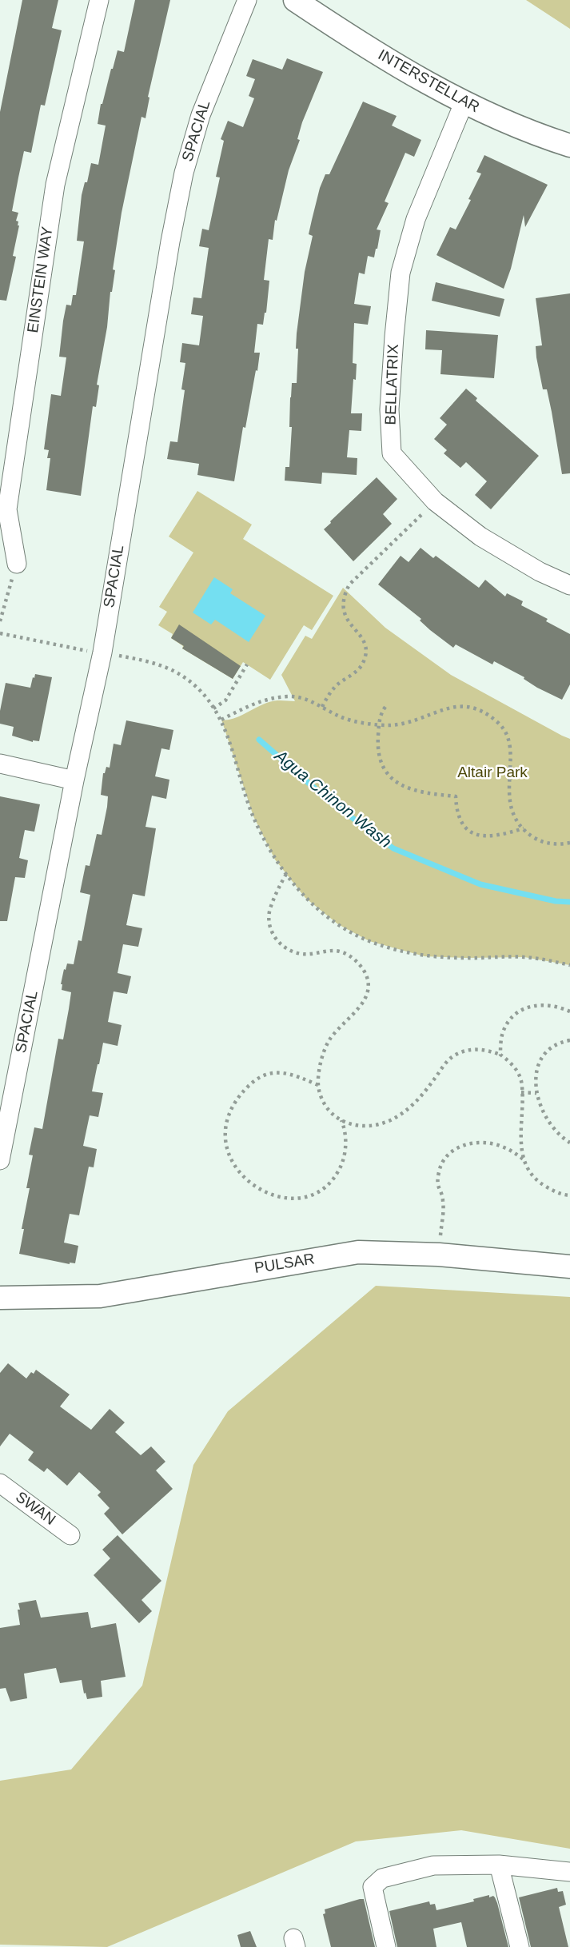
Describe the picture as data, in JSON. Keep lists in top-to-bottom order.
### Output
{
  "streets": {
    "street": [
      "INTERSTELLAR",
      "SPACIAL",
      "EINSTEIN WAY",
      "BELLATRIX",
      "PULSAR",
      "SWAN"
    ]
  },
  "crossings": [
    ["INTERSTELLAR", "BELLATRIX"]
  ],
  "water": ["Agua Chinon Wash"],
  "parks": ["Altair Park"]
}
